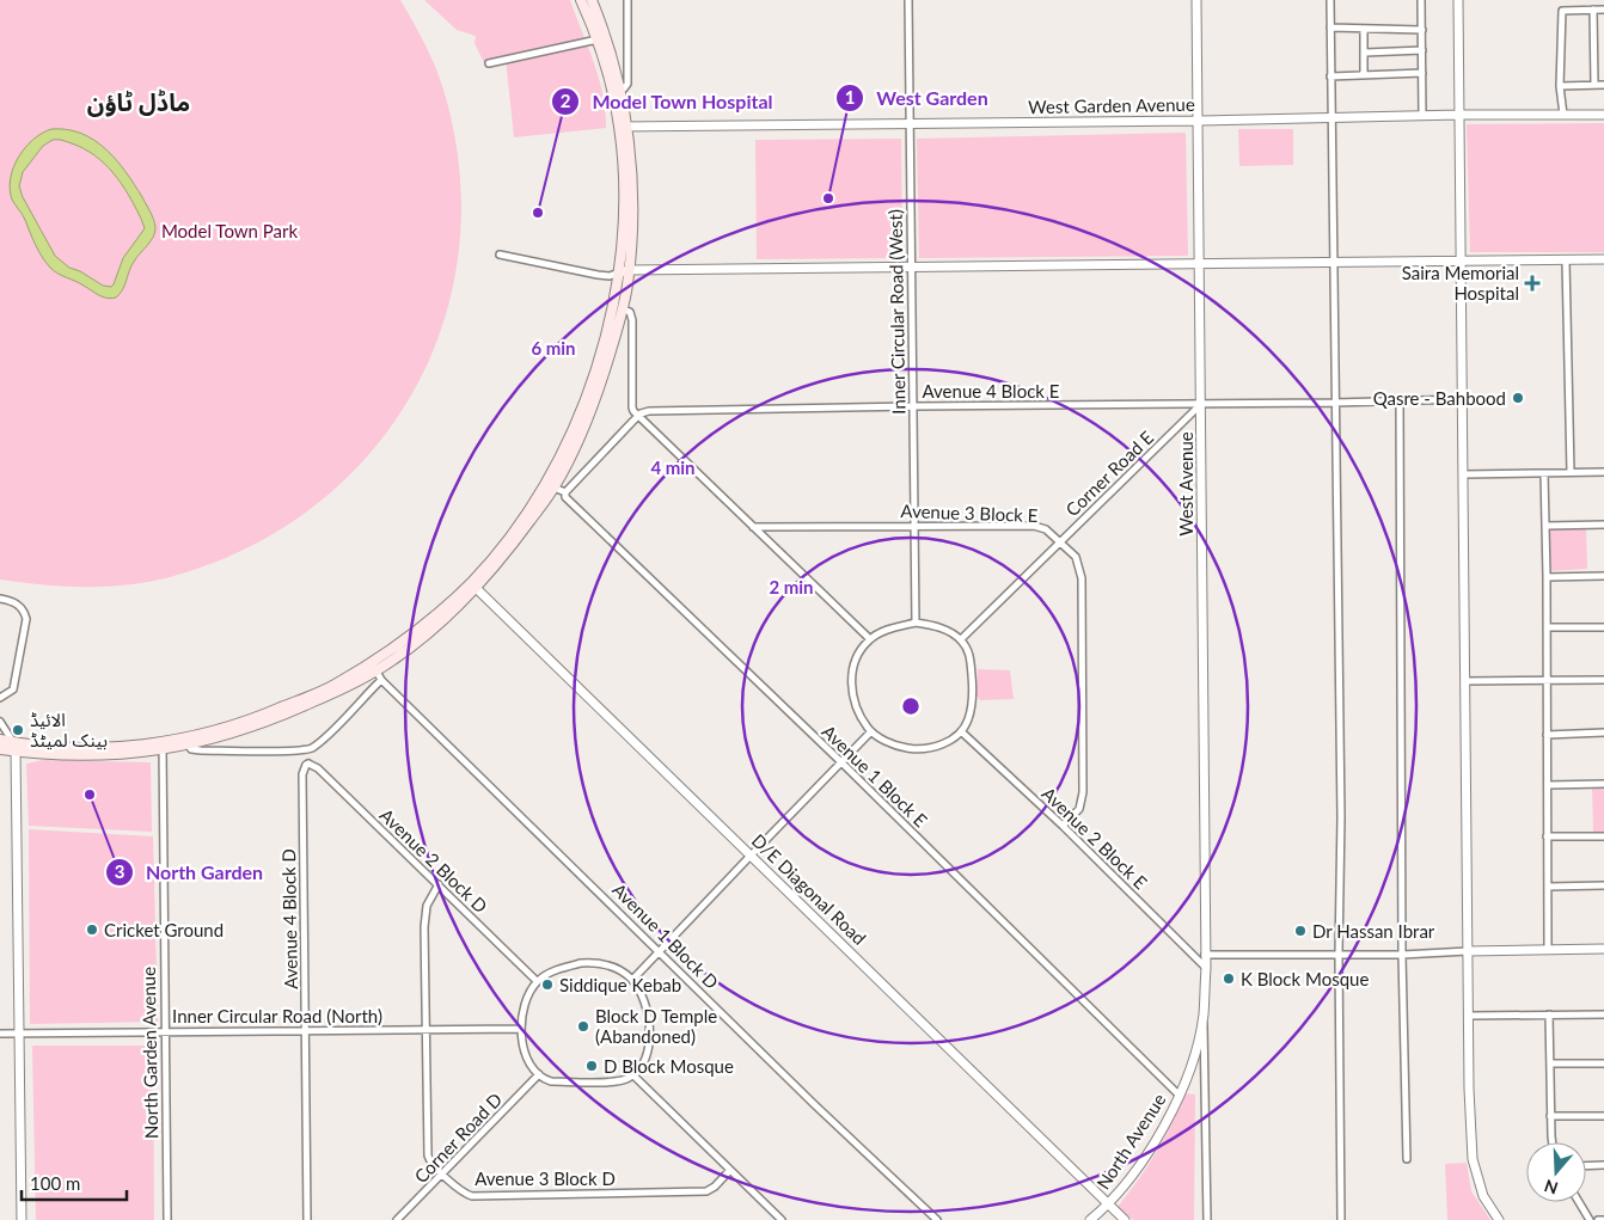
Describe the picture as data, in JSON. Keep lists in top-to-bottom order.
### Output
{
  "streets": {
    "street": [
      "West Garden Avenue",
      "Inner Circular Road (West)",
      "Avenue 4 Block E",
      "Corner Road E",
      "West Avenue",
      "Avenue 3 Block E",
      "Avenue 1 Block E",
      "Avenue 2 Block E",
      "Avenue 2 Block D",
      "D/E Diagonal Road",
      "Avenue 4 Block D",
      "Avenue 1 Block D",
      "Inner Circular Road (North)",
      "North Garden Avenue",
      "Corner Road D",
      "North Avenue",
      "Avenue 3 Block D"
    ]
  },
  "crossings": [
    ["West Garden Avenue", "Inner Circular Road (West)"],
    ["West Garden Avenue", "West Avenue"],
    ["Inner Circular Road (West)", "Avenue 4 Block E"],
    ["Inner Circular Road (West)", "Corner Road E"],
    ["Inner Circular Road (West)", "Avenue 3 Block E"],
    ["Inner Circular Road (West)", "Avenue 2 Block E"],
    ["Avenue 4 Block E", "Corner Road E"],
    ["Avenue 4 Block E", "West Avenue"],
    ["Corner Road E", "West Avenue"],
    ["Corner Road E", "Avenue 3 Block E"],
    ["Corner Road E", "Avenue 2 Block E"],
    ["West Avenue", "Avenue 2 Block E"],
    ["West Avenue", "North Avenue"],
    ["Avenue 3 Block E", "Avenue 2 Block E"],
    ["Avenue 1 Block E", "North Avenue"],
    ["Avenue 2 Block E", "North Avenue"],
    ["Avenue 2 Block D", "Avenue 4 Block D"],
    ["Avenue 2 Block D", "Inner Circular Road (North)"],
    ["Avenue 2 Block D", "Corner Road D"],
    ["Avenue 2 Block D", "Avenue 3 Block D"],
    ["D/E Diagonal Road", "North Avenue"],
    ["Avenue 4 Block D", "Inner Circular Road (North)"],
    ["Inner Circular Road (North)", "North Garden Avenue"],
    ["Inner Circular Road (North)", "Corner Road D"],
    ["Inner Circular Road (North)", "Avenue 3 Block D"],
    ["Corner Road D", "Avenue 3 Block D"]
  ],
  "districts": ["ماڈل ٹاؤن"],
  "parks": ["Model Town Park"],
  "places": {
    "other": [
      "West Garden",
      "Model Town Hospital",
      "Qasre - Bahbood",
      "الائیڈ بینک لمیٹڈ",
      "North Garden",
      "Cricket Ground",
      "Dr Hassan Ibrar",
      "K Block Mosque",
      "Siddique Kebab",
      "Block D Temple (Abandoned)",
      "D Block Mosque"
    ],
    "health": ["Saira Memorial Hospital"]
  },
  "scale_bar": "100 m",
  "north": "bottom",
  "rings": ["6 min", "4 min", "2 min"]
}
